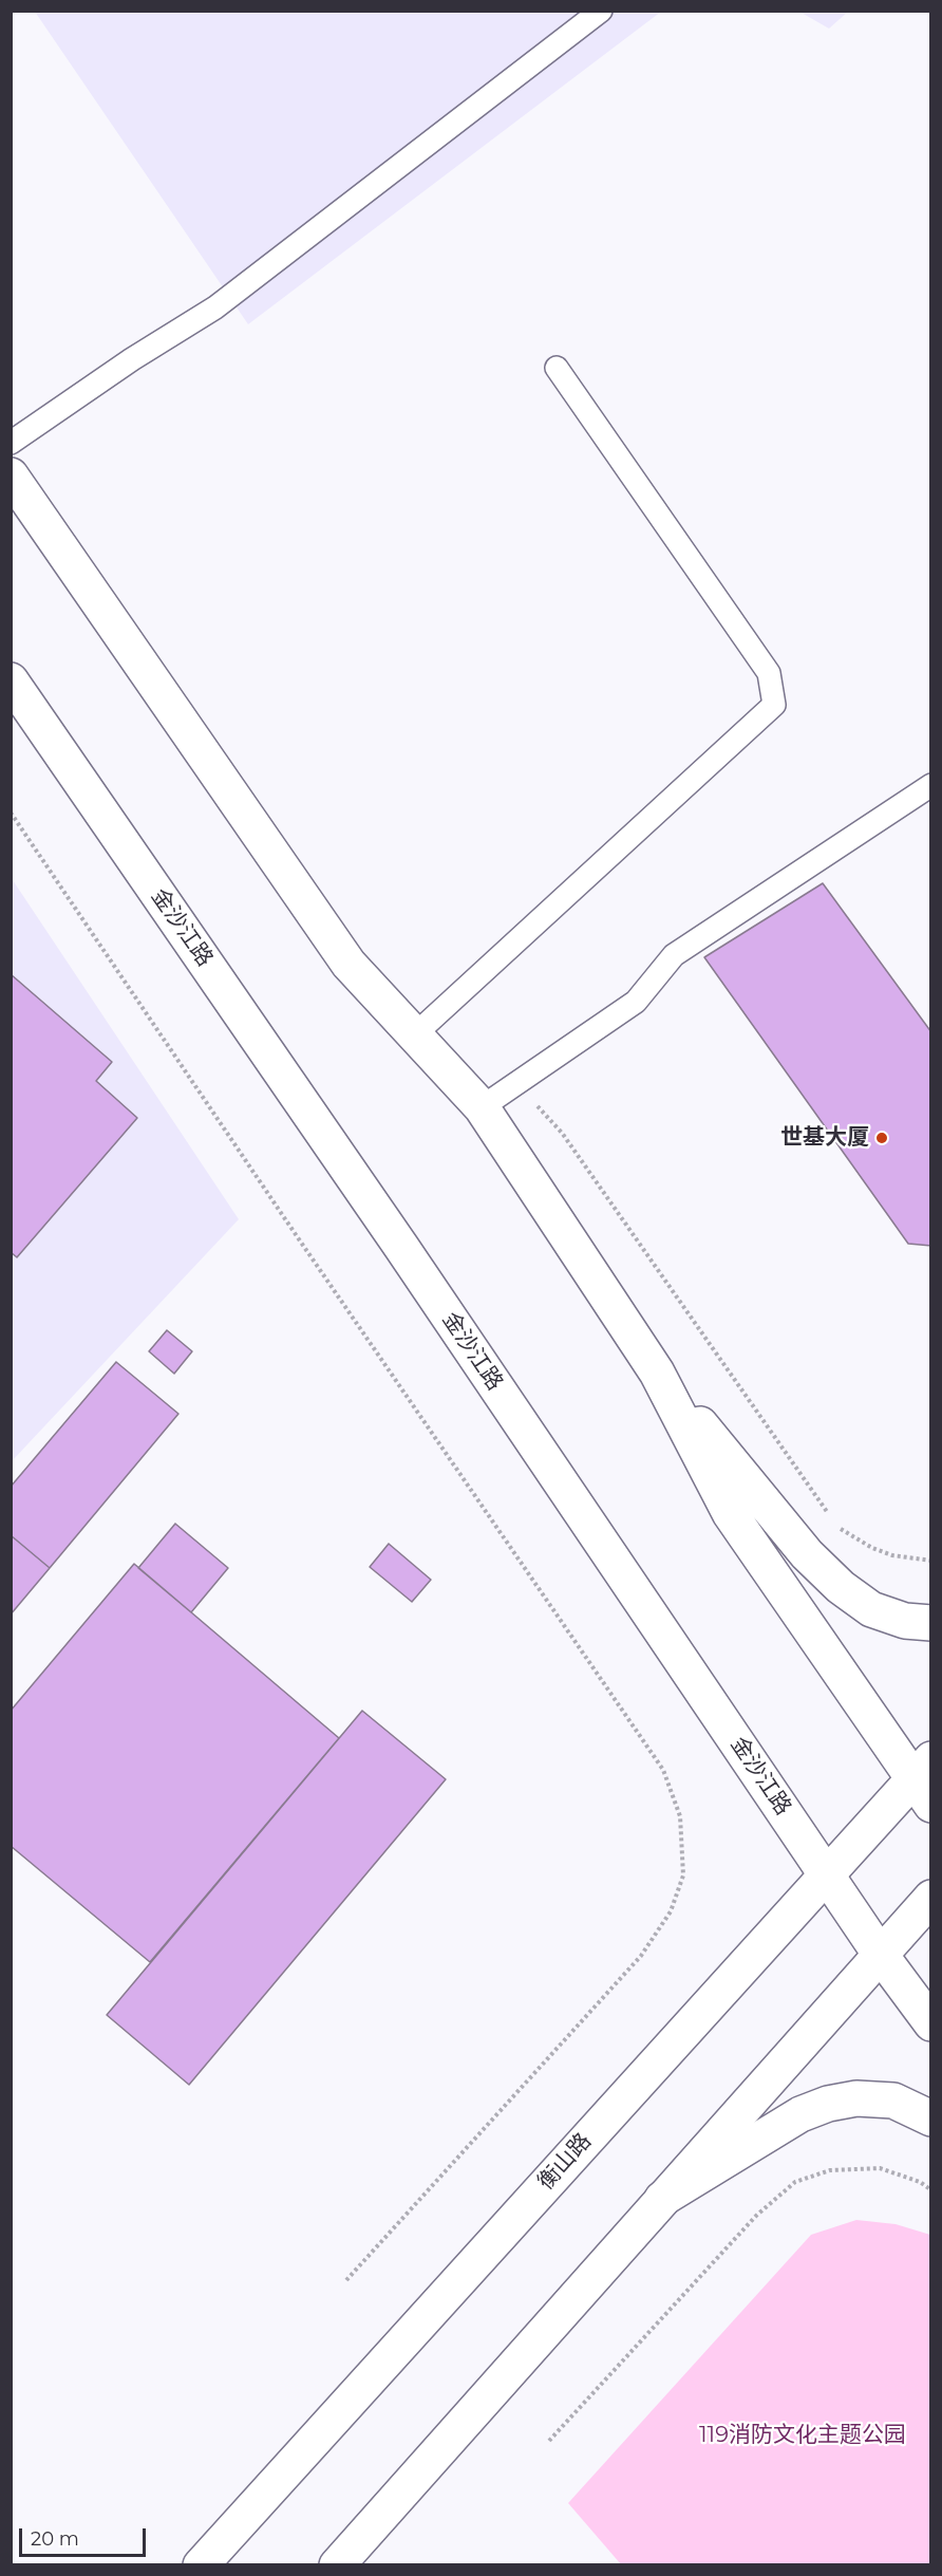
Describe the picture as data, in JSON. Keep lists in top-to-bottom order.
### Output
{
  "streets": {
    "main road": ["金沙江路", "衡山路"]
  },
  "crossings": [
    ["金沙江路", "衡山路"]
  ],
  "parks": ["119消防文化主题公园"],
  "places": ["世基大厦"],
  "scale_bar": "20 m"
}
